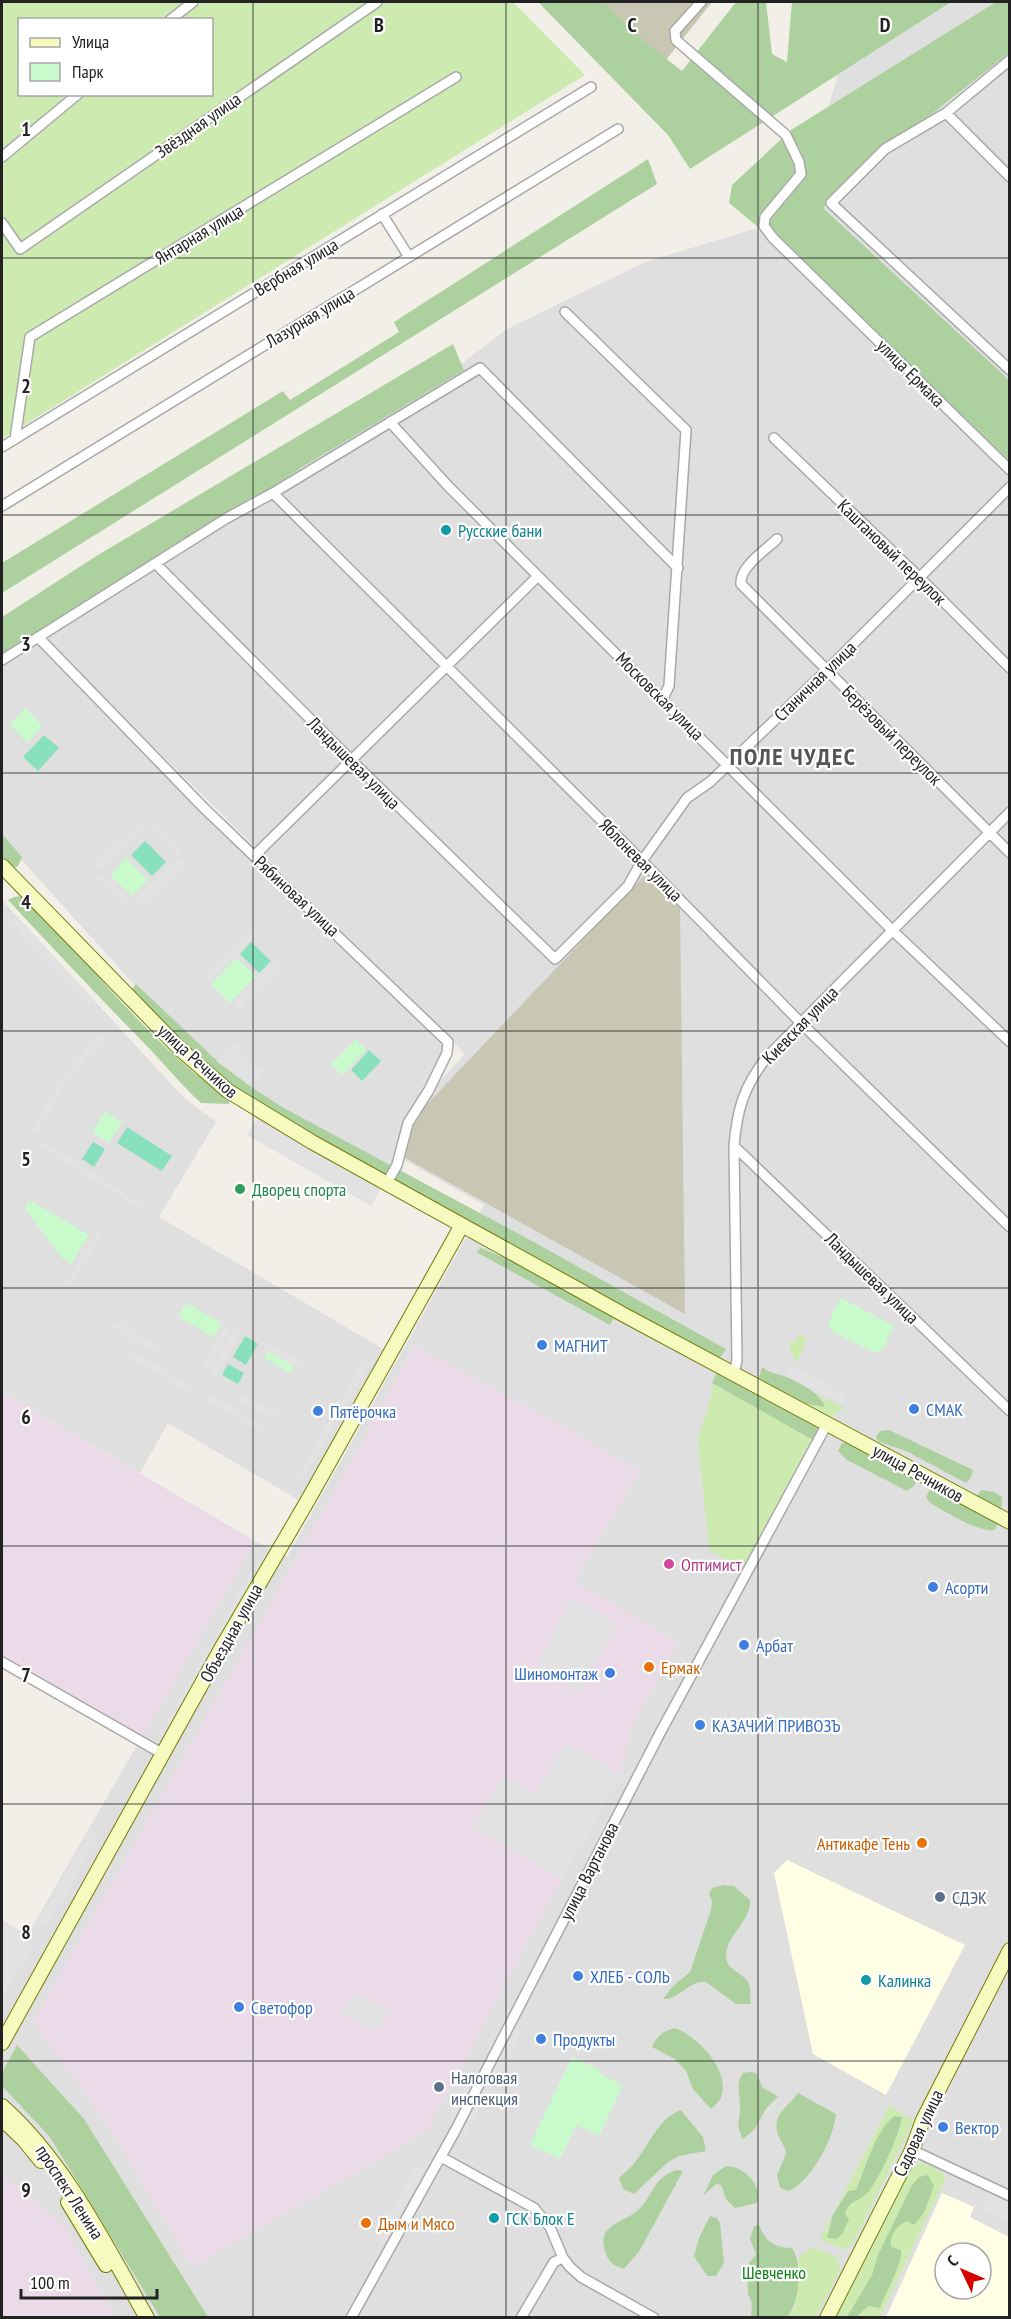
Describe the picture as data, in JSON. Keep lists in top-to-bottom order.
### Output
{
  "streets": {
    "main road": [
      "улица Речников",
      "Объездная улица",
      "Садовая улица",
      "проспект Ленина"
    ],
    "street": [
      "Звёздная улица",
      "Янтарная улица",
      "Вербная улица",
      "Лазурная улица",
      "улица Ермака",
      "Каштановый переулок",
      "Станичная улица",
      "Московская улица",
      "Берёзовый переулок",
      "Ландышевая улица",
      "Яблоневая улица",
      "Рябиновая улица",
      "Киевская улица",
      "улица Вартанова"
    ]
  },
  "crossings": [
    ["Янтарная улица", "Вербная улица"],
    ["Каштановый переулок", "Станичная улица"],
    ["Станичная улица", "Московская улица"],
    ["Станичная улица", "Берёзовый переулок"],
    ["Станичная улица", "Ландышевая улица"],
    ["Станичная улица", "Яблоневая улица"],
    ["Московская улица", "Киевская улица"],
    ["Берёзовый переулок", "Киевская улица"],
    ["Ландышевая улица", "Киевская улица"],
    ["Яблоневая улица", "Киевская улица"],
    ["Рябиновая улица", "улица Речников"],
    ["Киевская улица", "улица Речников"],
    ["улица Речников", "Объездная улица"],
    ["улица Речников", "улица Вартанова"]
  ],
  "districts": ["ПОЛЕ ЧУДЕС"],
  "parks": ["Шевченко"],
  "places": [
    "Русские бани",
    "Дворец спорта",
    "МАГНИТ",
    "СМАК",
    "Пятёрочка",
    "Оптимист",
    "Асорти",
    "Арбат",
    "Ермак",
    "Шиномонтаж",
    "КАЗАЧИЙ ПРИВОЗЪ",
    "Антикафе Тень",
    "СДЭК",
    "ХЛЕБ - СОЛЬ",
    "Калинка",
    "Светофор",
    "Продукты",
    "Налоговая инспекция",
    "Вектор",
    "ГСК Блок Е",
    "Дым и Мясо"
  ],
  "legend": ["Улица", "Парк"],
  "scale_bar": "100 m",
  "north": "top left",
  "grid": {
    "columns": ["B", "C", "D"],
    "rows": [
      "1",
      "2",
      "3",
      "4",
      "5",
      "6",
      "7",
      "8",
      "9"
    ]
  }
}
